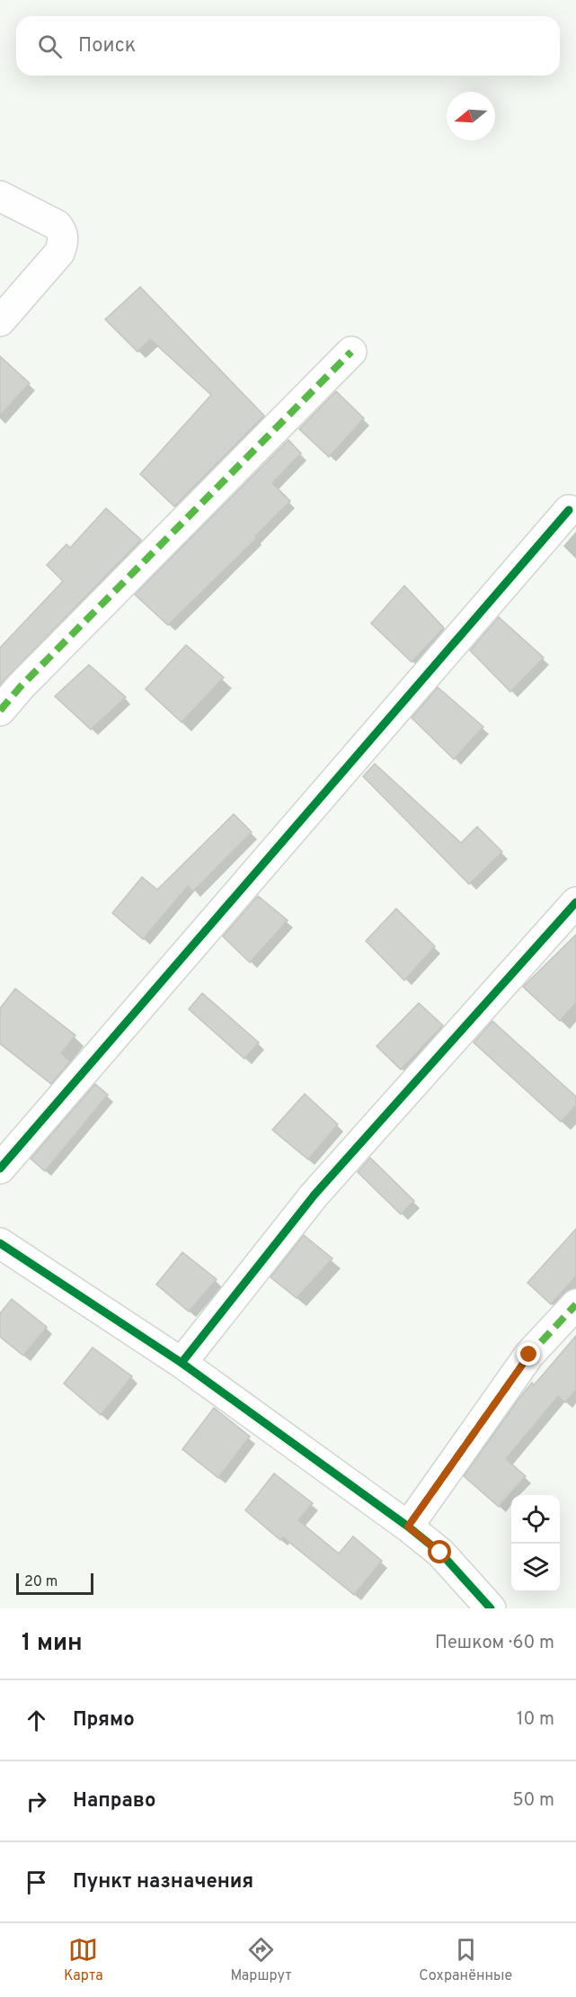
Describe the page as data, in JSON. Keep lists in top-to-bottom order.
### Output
{
  "scale_bar": "20 m",
  "north": "left",
  "page": {
    "search": "Поиск",
    "scale": "20 m",
    "heading": ["1 мин", "Пешком · 60 m"],
    "list": [
      ["Прямо", "10 m"],
      ["Направо", "50 m"],
      "Пункт назначения"
    ],
    "nav": ["Карта", "Маршрут", "Сохранённые"]
  }
}
